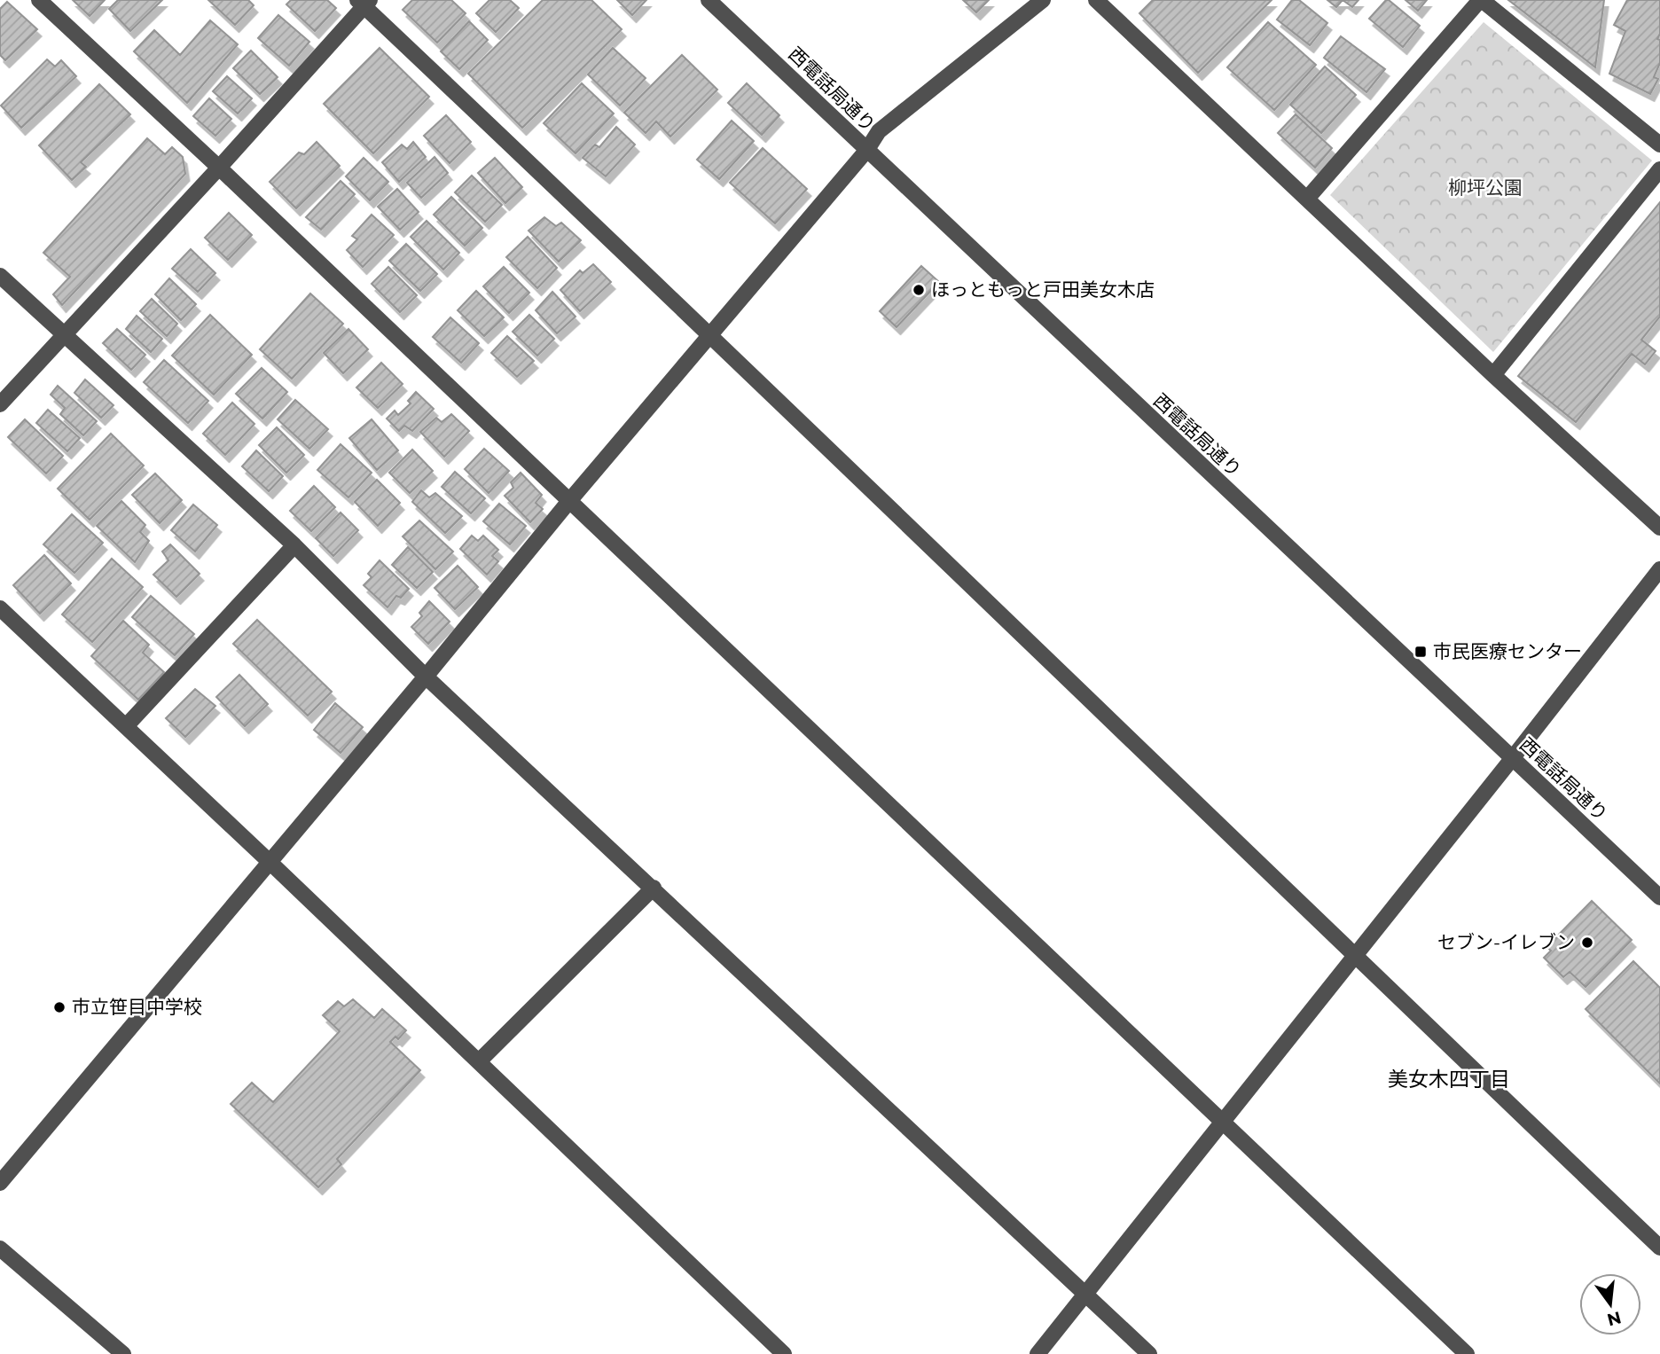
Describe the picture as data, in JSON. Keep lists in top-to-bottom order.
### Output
{
  "streets": {
    "street": ["西電話局通り"]
  },
  "districts": ["美女木四丁目"],
  "parks": ["柳坪公園"],
  "places": {
    "other": ["ほっともっと戸田美女木店", "セブン-イレブン", "市立笹目中学校"],
    "transit": ["市民医療センター"]
  },
  "north": "bottom"
}
